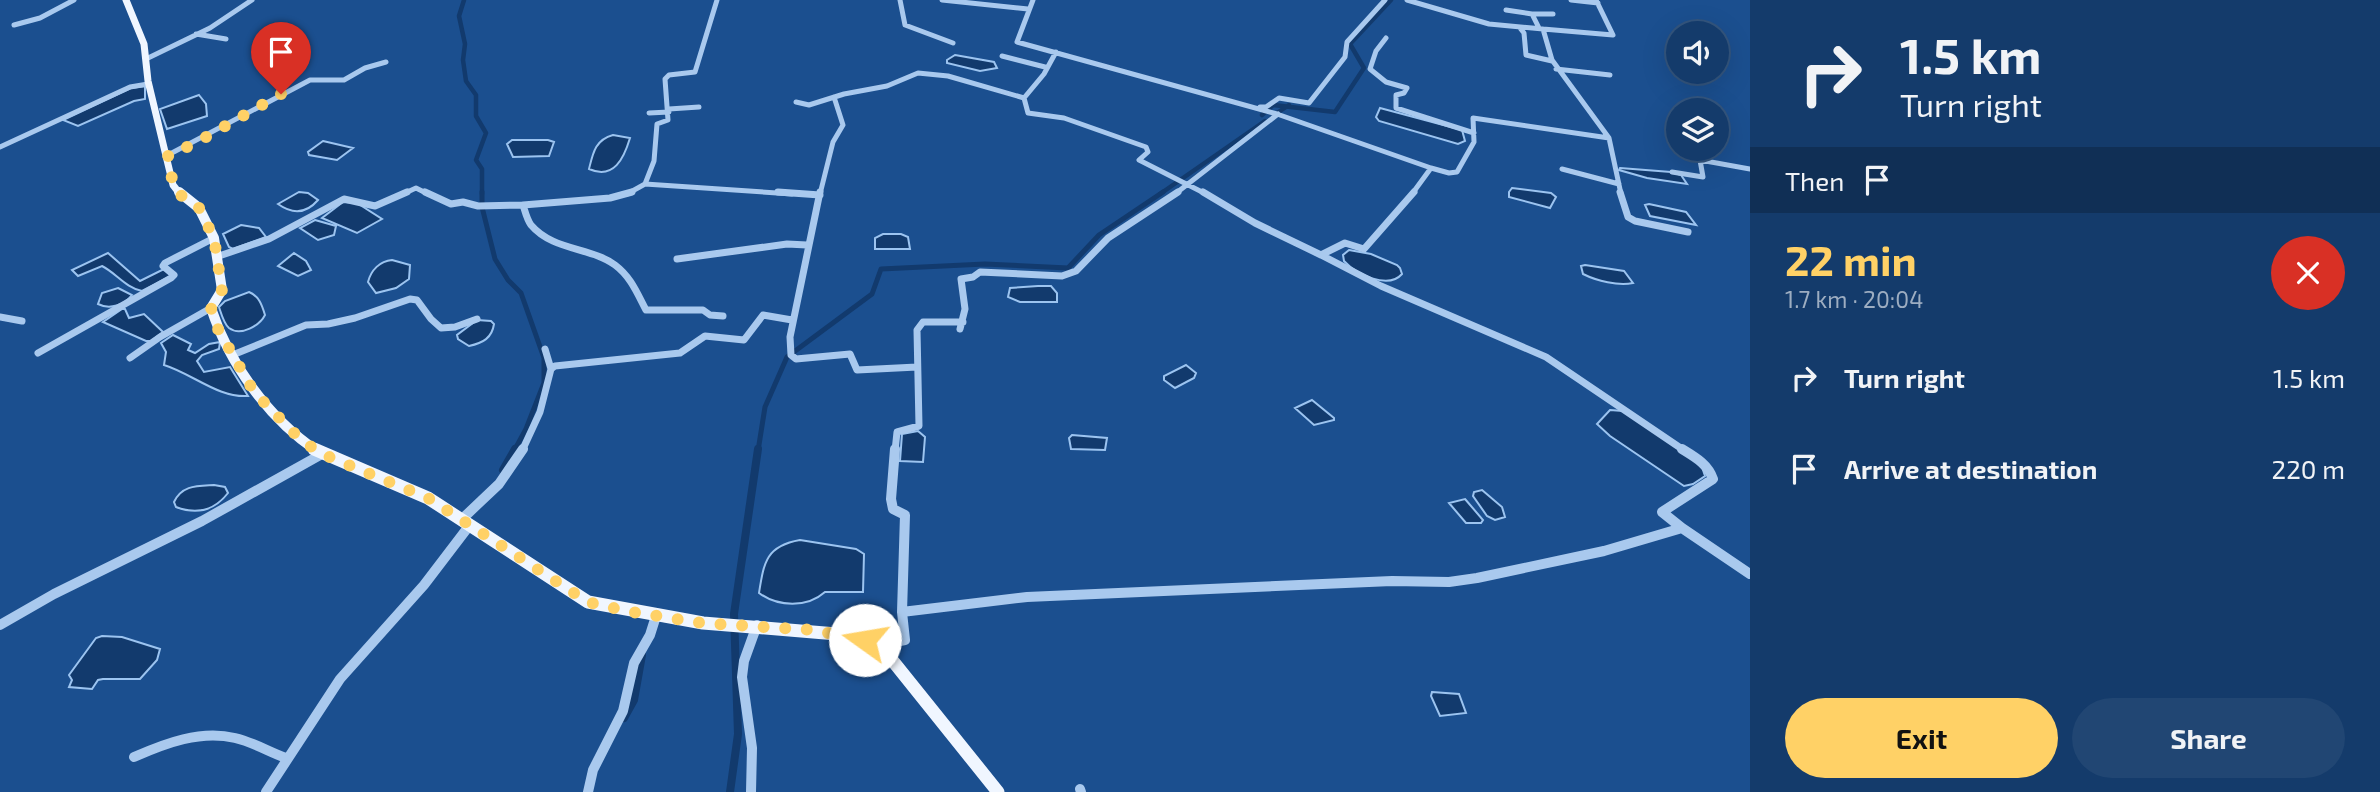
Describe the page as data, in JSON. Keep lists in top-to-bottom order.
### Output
{
  "page": {
    "turn": ["1.5 km", "Turn right"],
    "then": "Then",
    "heading": ["22 min", "1.7 km · 20:04"],
    "list": [
      {
        "name": "Turn right",
        "value": "1.5 km"
      },
      {
        "name": "Arrive at destination",
        "value": "220 m"
      }
    ],
    "buttons": ["Exit", "Share"]
  }
}
